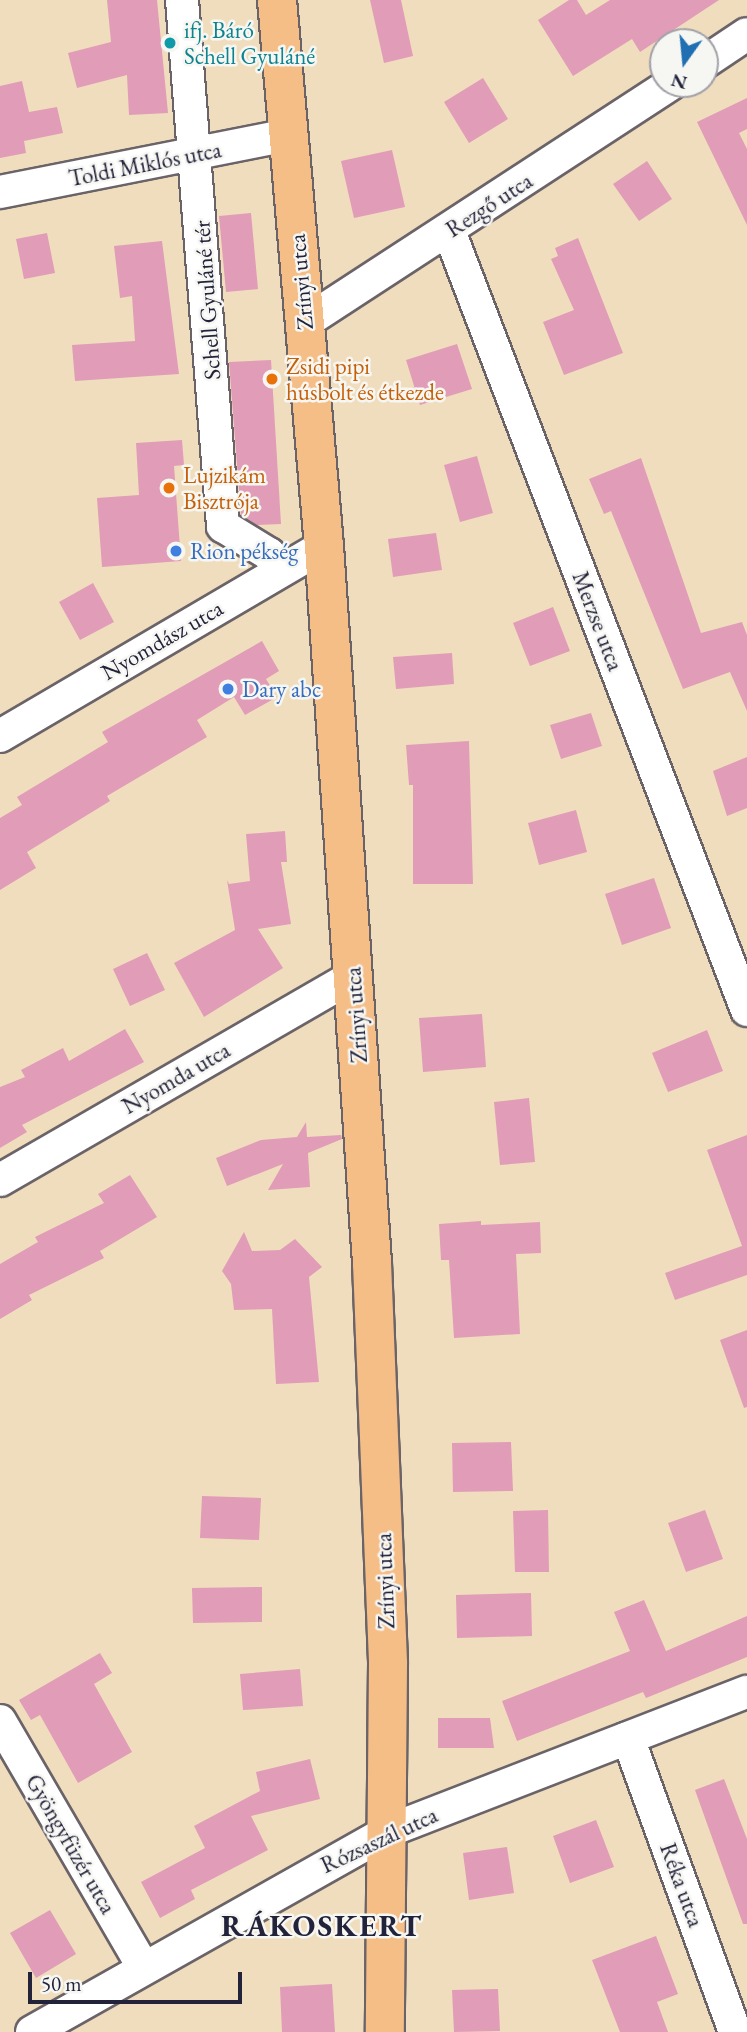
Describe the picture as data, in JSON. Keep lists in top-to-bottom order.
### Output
{
  "streets": {
    "main road": ["Zrínyi utca"],
    "street": [
      "Toldi Miklós utca",
      "Rezgő utca",
      "Schell Gyuláné tér",
      "Merzse utca",
      "Nyomdász utca",
      "Nyomda utca",
      "Rózsaszál utca",
      "Gyöngyfüzér utca",
      "Réka utca"
    ]
  },
  "crossings": [
    ["Toldi Miklós utca", "Zrínyi utca"],
    ["Toldi Miklós utca", "Schell Gyuláné tér"],
    ["Rezgő utca", "Zrínyi utca"],
    ["Rezgő utca", "Merzse utca"],
    ["Zrínyi utca", "Nyomdász utca"],
    ["Zrínyi utca", "Nyomda utca"],
    ["Zrínyi utca", "Rózsaszál utca"],
    ["Schell Gyuláné tér", "Nyomdász utca"],
    ["Rózsaszál utca", "Gyöngyfüzér utca"],
    ["Rózsaszál utca", "Réka utca"]
  ],
  "districts": ["RÁKOSKERT"],
  "places": [
    "ifj. Báró Schell Gyuláné",
    "Zsidi pipi húsbolt és étkezde",
    "Lujzikám Bisztrója",
    "Rion pékség",
    "Dary abc"
  ],
  "scale_bar": "50 m",
  "north": "bottom"
}
